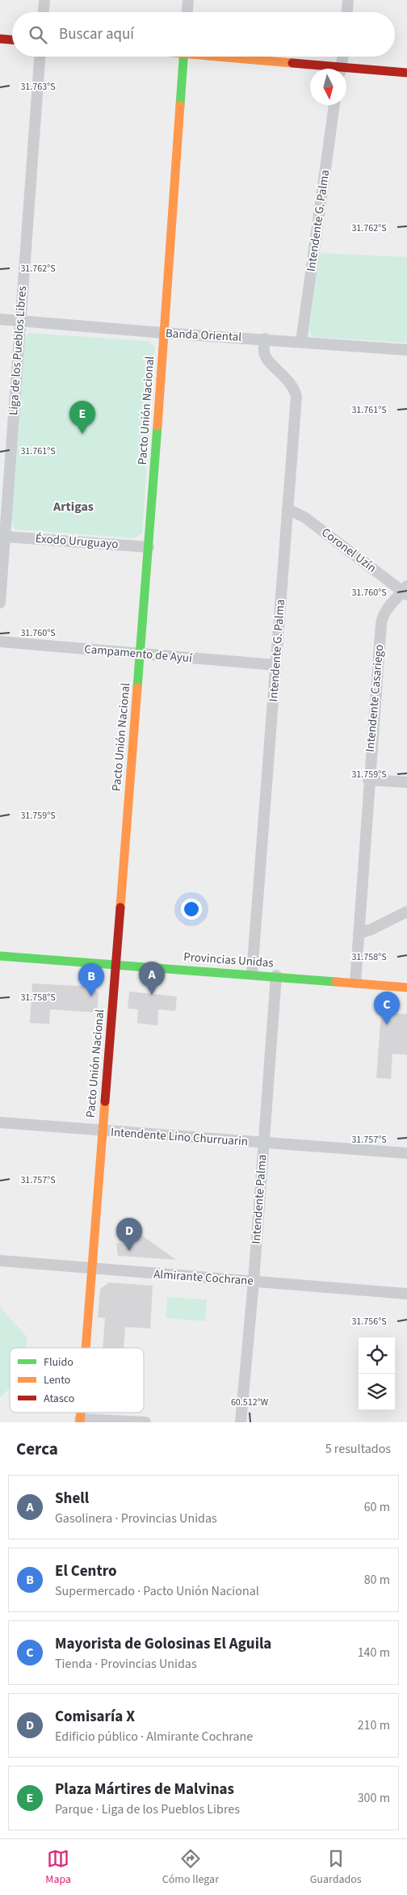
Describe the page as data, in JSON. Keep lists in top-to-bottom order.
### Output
{
  "streets": {
    "street": [
      "Intendente G. Palma",
      "Banda Oriental",
      "Liga de los Pueblos Libres",
      "Pacto Unión Nacional",
      "Éxodo Uruguayo",
      "Coronel Uzín",
      "Campamento de Ayuí",
      "Intendente Casariego",
      "Provincias Unidas",
      "Intendente Lino Churruarin",
      "Intendente Palma",
      "Almirante Cochrane"
    ]
  },
  "crossings": [
    ["Intendente G. Palma", "Banda Oriental"],
    ["Intendente G. Palma", "Coronel Uzín"],
    ["Intendente G. Palma", "Campamento de Ayuí"],
    ["Intendente G. Palma", "Provincias Unidas"],
    ["Banda Oriental", "Liga de los Pueblos Libres"],
    ["Banda Oriental", "Pacto Unión Nacional"],
    ["Liga de los Pueblos Libres", "Éxodo Uruguayo"],
    ["Pacto Unión Nacional", "Éxodo Uruguayo"],
    ["Pacto Unión Nacional", "Campamento de Ayuí"],
    ["Pacto Unión Nacional", "Provincias Unidas"],
    ["Pacto Unión Nacional", "Intendente Lino Churruarin"],
    ["Pacto Unión Nacional", "Almirante Cochrane"],
    ["Coronel Uzín", "Intendente Casariego"],
    ["Provincias Unidas", "Intendente Palma"],
    ["Intendente Lino Churruarin", "Intendente Palma"],
    ["Intendente Palma", "Almirante Cochrane"]
  ],
  "districts": ["Artigas"],
  "legend": ["Fluido", "Lento", "Atasco"],
  "north": "bottom",
  "page": {
    "search": "Buscar aquí",
    "pins": [
      "E",
      "A",
      "B",
      "C",
      "D"
    ],
    "heading": ["Cerca", "5 resultados"],
    "list": [
      {
        "mark": "A",
        "name": "Shell",
        "note": "Gasolinera · Provincias Unidas",
        "value": "60 m"
      },
      {
        "mark": "B",
        "name": "El Centro",
        "note": "Supermercado · Pacto Unión Nacional",
        "value": "80 m"
      },
      {
        "mark": "C",
        "name": "Mayorista de Golosinas El Aguila",
        "note": "Tienda · Provincias Unidas",
        "value": "140 m"
      },
      {
        "mark": "D",
        "name": "Comisaría X",
        "note": "Edificio público · Almirante Cochrane",
        "value": "210 m"
      },
      {
        "mark": "E",
        "name": "Plaza Mártires de Malvinas",
        "note": "Parque · Liga de los Pueblos Libres",
        "value": "300 m"
      }
    ],
    "nav": ["Mapa", "Cómo llegar", "Guardados"]
  },
  "coordinates": [
    "31.763°S",
    "31.762°S",
    "31.761°S",
    "31.760°S",
    "31.759°S",
    "31.758°S",
    "31.757°S",
    "31.756°S",
    "60.512°W"
  ]
}
